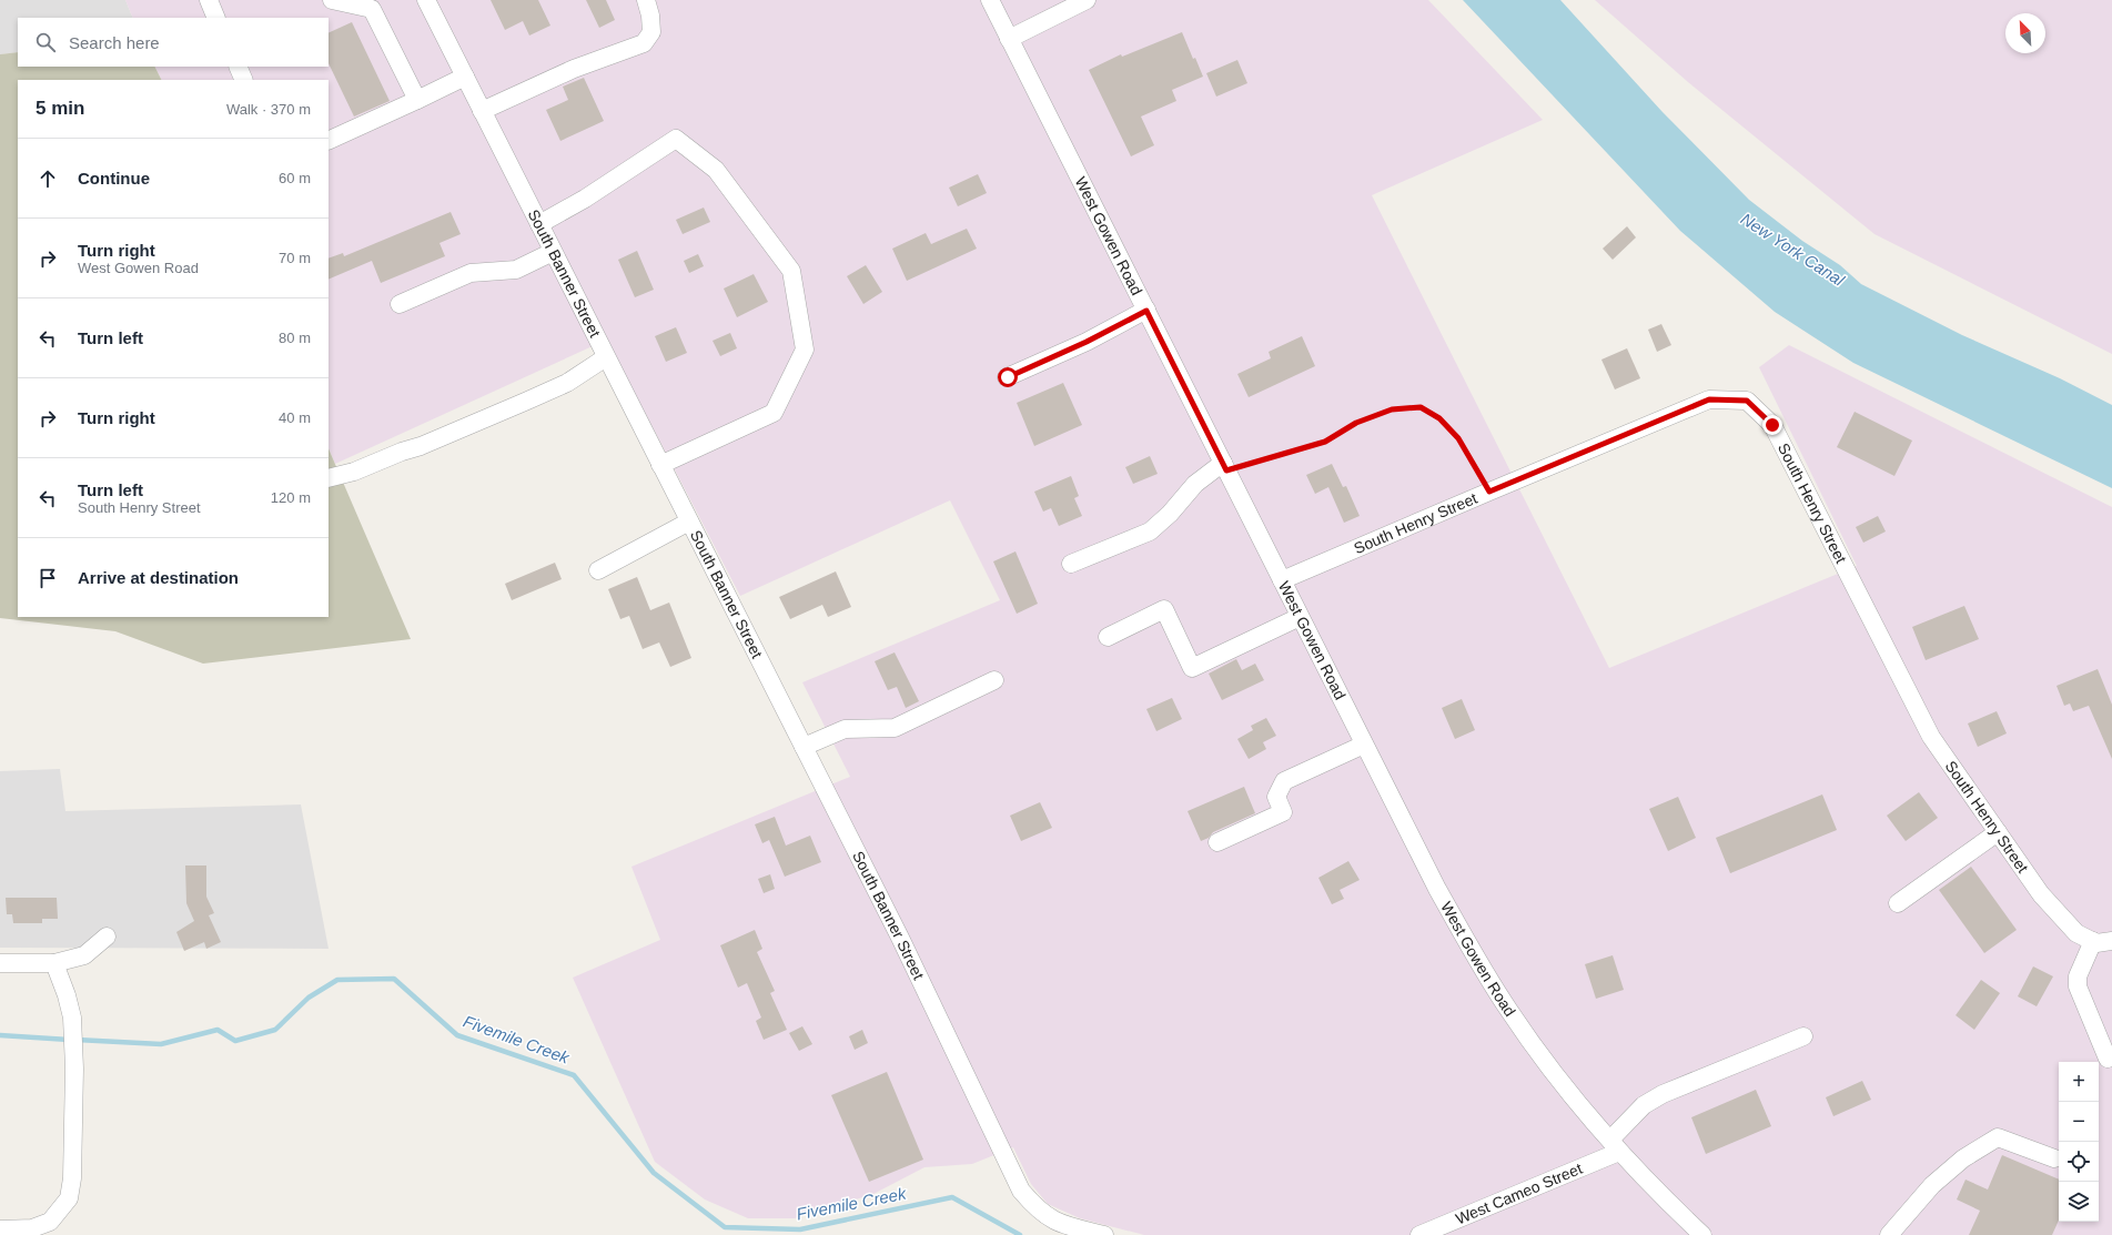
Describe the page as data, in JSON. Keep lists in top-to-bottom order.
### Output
{
  "streets": {
    "street": [
      "West Gowen Road",
      "South Banner Street",
      "South Henry Street",
      "West Cameo Street"
    ]
  },
  "crossings": [
    ["West Gowen Road", "South Henry Street"],
    ["West Gowen Road", "West Cameo Street"]
  ],
  "water": ["New York Canal", "Fivemile Creek"],
  "north": "top left",
  "page": {
    "search": "Search here",
    "heading": ["5 min", "Walk · 370 m"],
    "list": [
      ["Continue", "60 m"],
      ["Turn right", "West Gowen Road", "70 m"],
      ["Turn left", "80 m"],
      ["Turn right", "40 m"],
      ["Turn left", "South Henry Street", "120 m"],
      "Arrive at destination"
    ],
    "map_buttons": ["+", "−"]
  }
}
